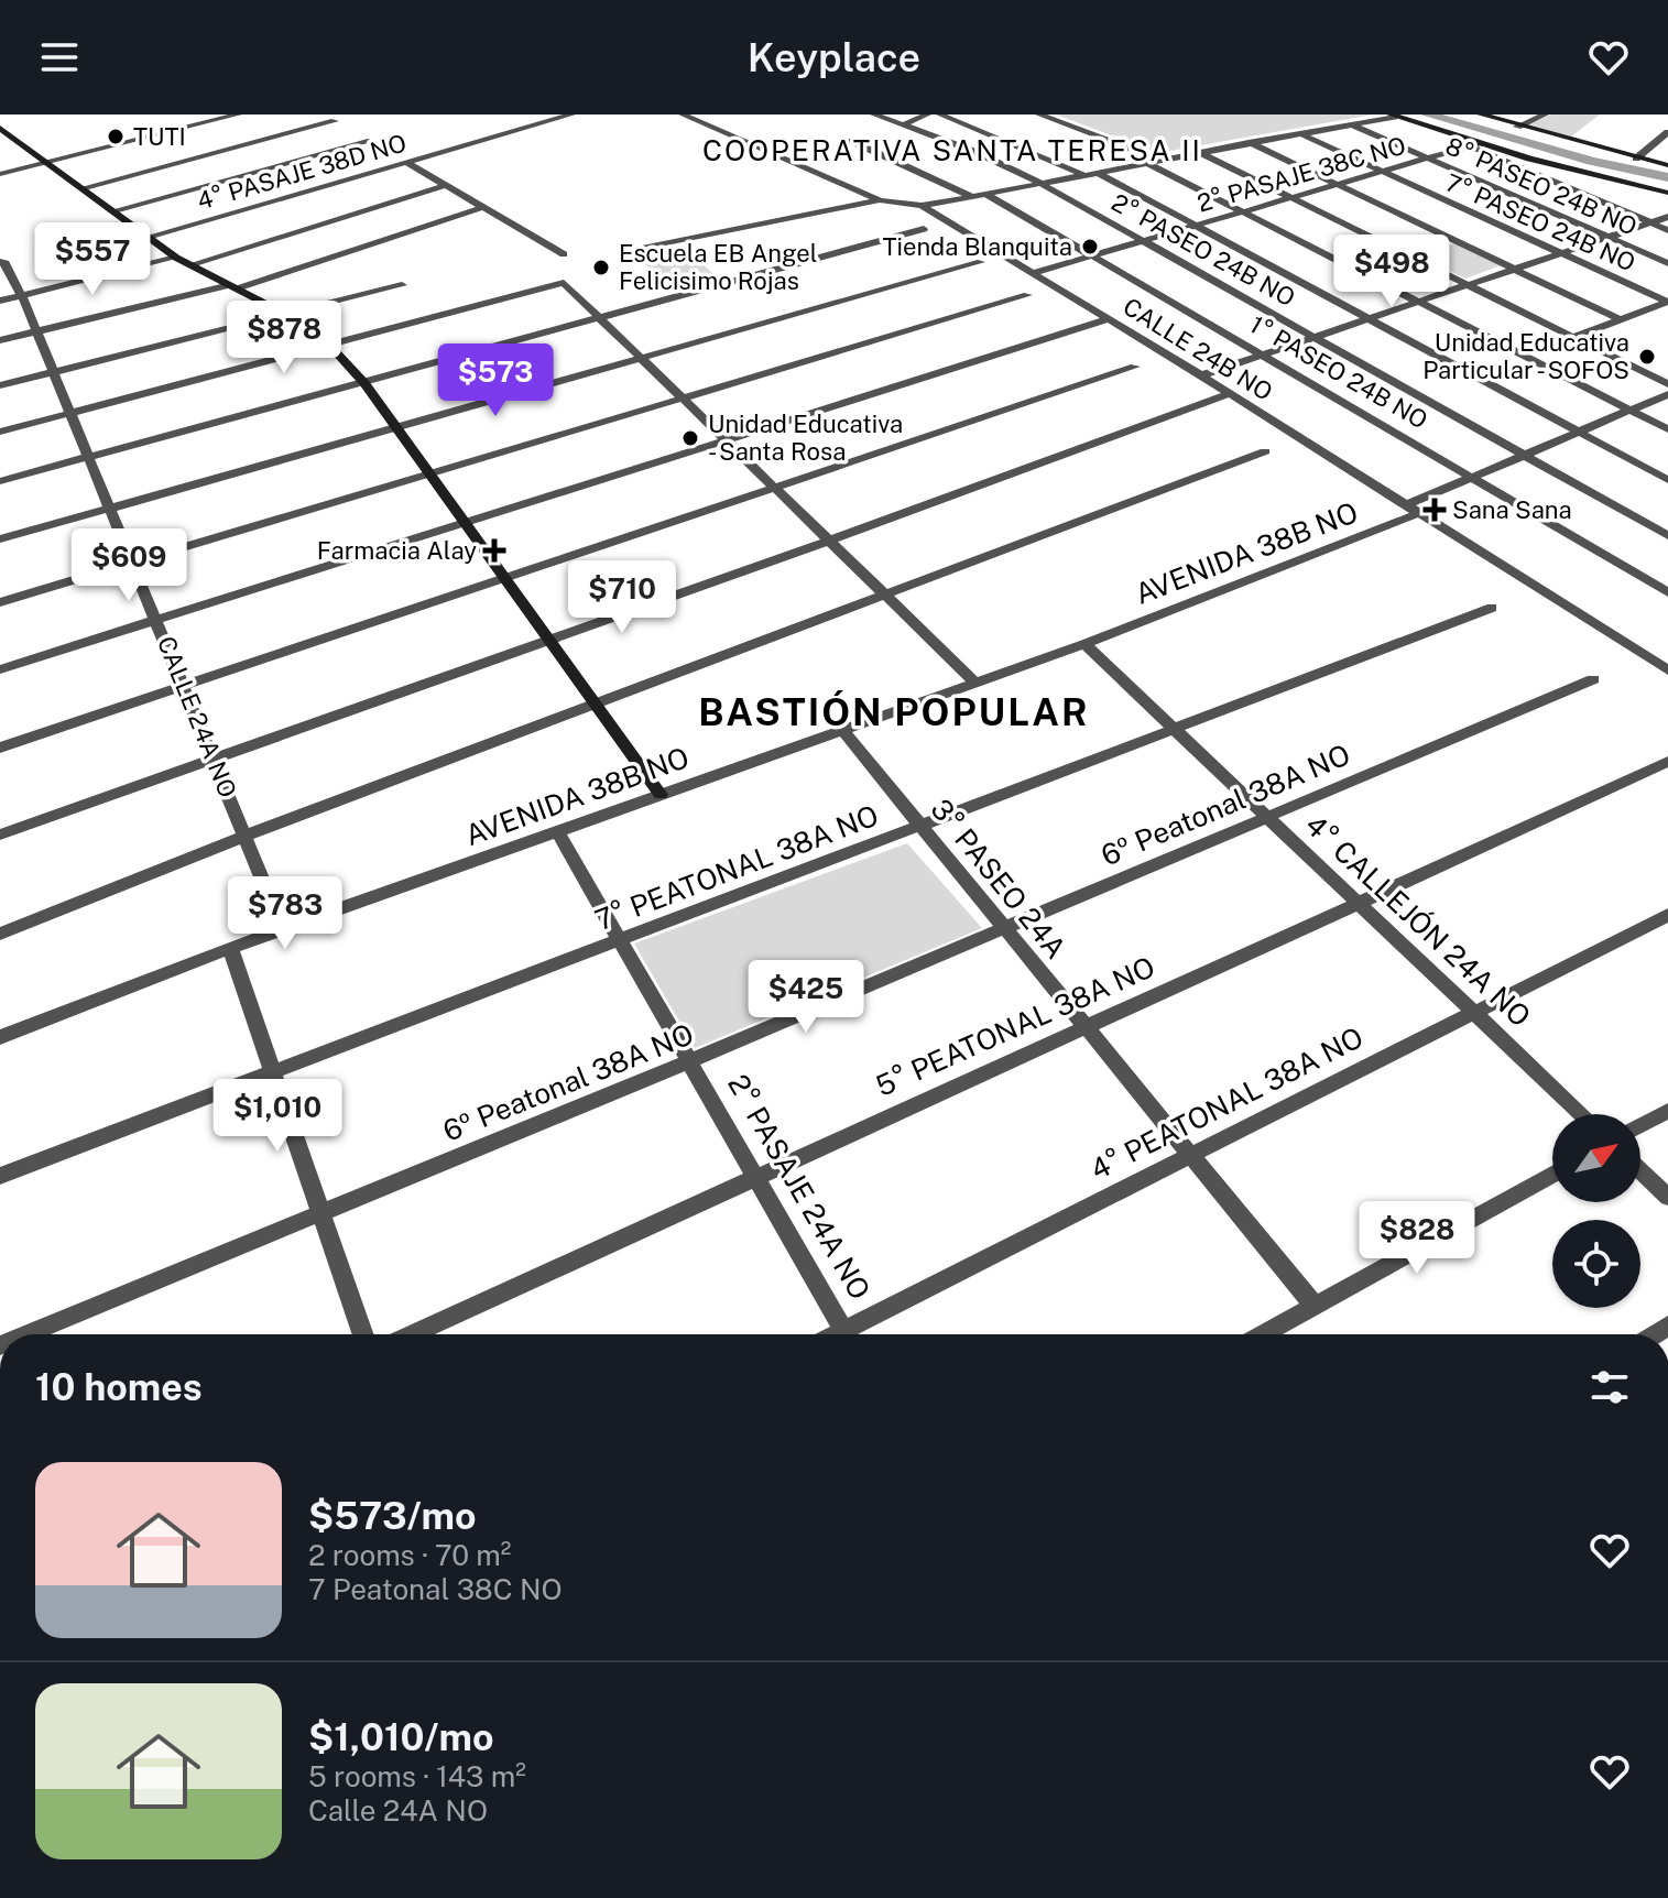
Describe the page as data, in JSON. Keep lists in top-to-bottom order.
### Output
{
  "streets": {
    "street": [
      "4° PASAJE 38D NO",
      "2° PASAJE 38C NO",
      "8° PASEO 24B NO",
      "7° PASEO 24B NO",
      "2° PASEO 24B NO",
      "CALLE 24B NO",
      "1° PASEO 24B NO",
      "AVENIDA 38B NO",
      "CALLE 24A NO",
      "6º Peatonal 38A NO",
      "7° PEATONAL 38A NO",
      "3° PASEO 24A",
      "4° CALLEJÓN 24A NO",
      "5° PEATONAL 38A NO",
      "4° PEATONAL 38A NO",
      "2° PASAJE 24A NO"
    ]
  },
  "crossings": [
    ["2° PASAJE 38C NO", "8° PASEO 24B NO"],
    ["2° PASAJE 38C NO", "7° PASEO 24B NO"],
    ["2° PASAJE 38C NO", "2° PASEO 24B NO"],
    ["2° PASAJE 38C NO", "CALLE 24B NO"],
    ["2° PASAJE 38C NO", "1° PASEO 24B NO"],
    ["2° PASEO 24B NO", "AVENIDA 38B NO"],
    ["CALLE 24B NO", "AVENIDA 38B NO"],
    ["1° PASEO 24B NO", "AVENIDA 38B NO"],
    ["AVENIDA 38B NO", "CALLE 24A NO"],
    ["AVENIDA 38B NO", "3° PASEO 24A"],
    ["AVENIDA 38B NO", "4° CALLEJÓN 24A NO"],
    ["AVENIDA 38B NO", "2° PASAJE 24A NO"],
    ["6º Peatonal 38A NO", "3° PASEO 24A"],
    ["6º Peatonal 38A NO", "4° CALLEJÓN 24A NO"],
    ["6º Peatonal 38A NO", "2° PASAJE 24A NO"],
    ["7° PEATONAL 38A NO", "3° PASEO 24A"],
    ["7° PEATONAL 38A NO", "4° CALLEJÓN 24A NO"],
    ["7° PEATONAL 38A NO", "2° PASAJE 24A NO"],
    ["3° PASEO 24A", "5° PEATONAL 38A NO"],
    ["3° PASEO 24A", "4° PEATONAL 38A NO"],
    ["4° CALLEJÓN 24A NO", "5° PEATONAL 38A NO"],
    ["4° CALLEJÓN 24A NO", "4° PEATONAL 38A NO"],
    ["5° PEATONAL 38A NO", "2° PASAJE 24A NO"]
  ],
  "districts": ["COOPERATIVA SANTA TERESA II", "BASTIÓN POPULAR"],
  "places": {
    "other": [
      "TUTI",
      "Tienda Blanquita",
      "Escuela EB Angel Felicisimo Rojas",
      "Unidad Educativa Particular - SOFOS",
      "Unidad Educativa - Santa Rosa"
    ],
    "health": ["Sana Sana", "Farmacia Alay"]
  },
  "north": "top right",
  "page": {
    "header": "Keyplace",
    "price": [
      "$557",
      "$498",
      "$878",
      "$573",
      "$609",
      "$710",
      "$783",
      "$425",
      "$1,010",
      "$828"
    ],
    "heading": "10 homes",
    "list": [
      {
        "name": "$573/mo",
        "note": "2 rooms · 70 m² · 7 Peatonal 38C NO"
      },
      {
        "name": "$1,010/mo",
        "note": "5 rooms · 143 m² · Calle 24A NO"
      }
    ]
  }
}
